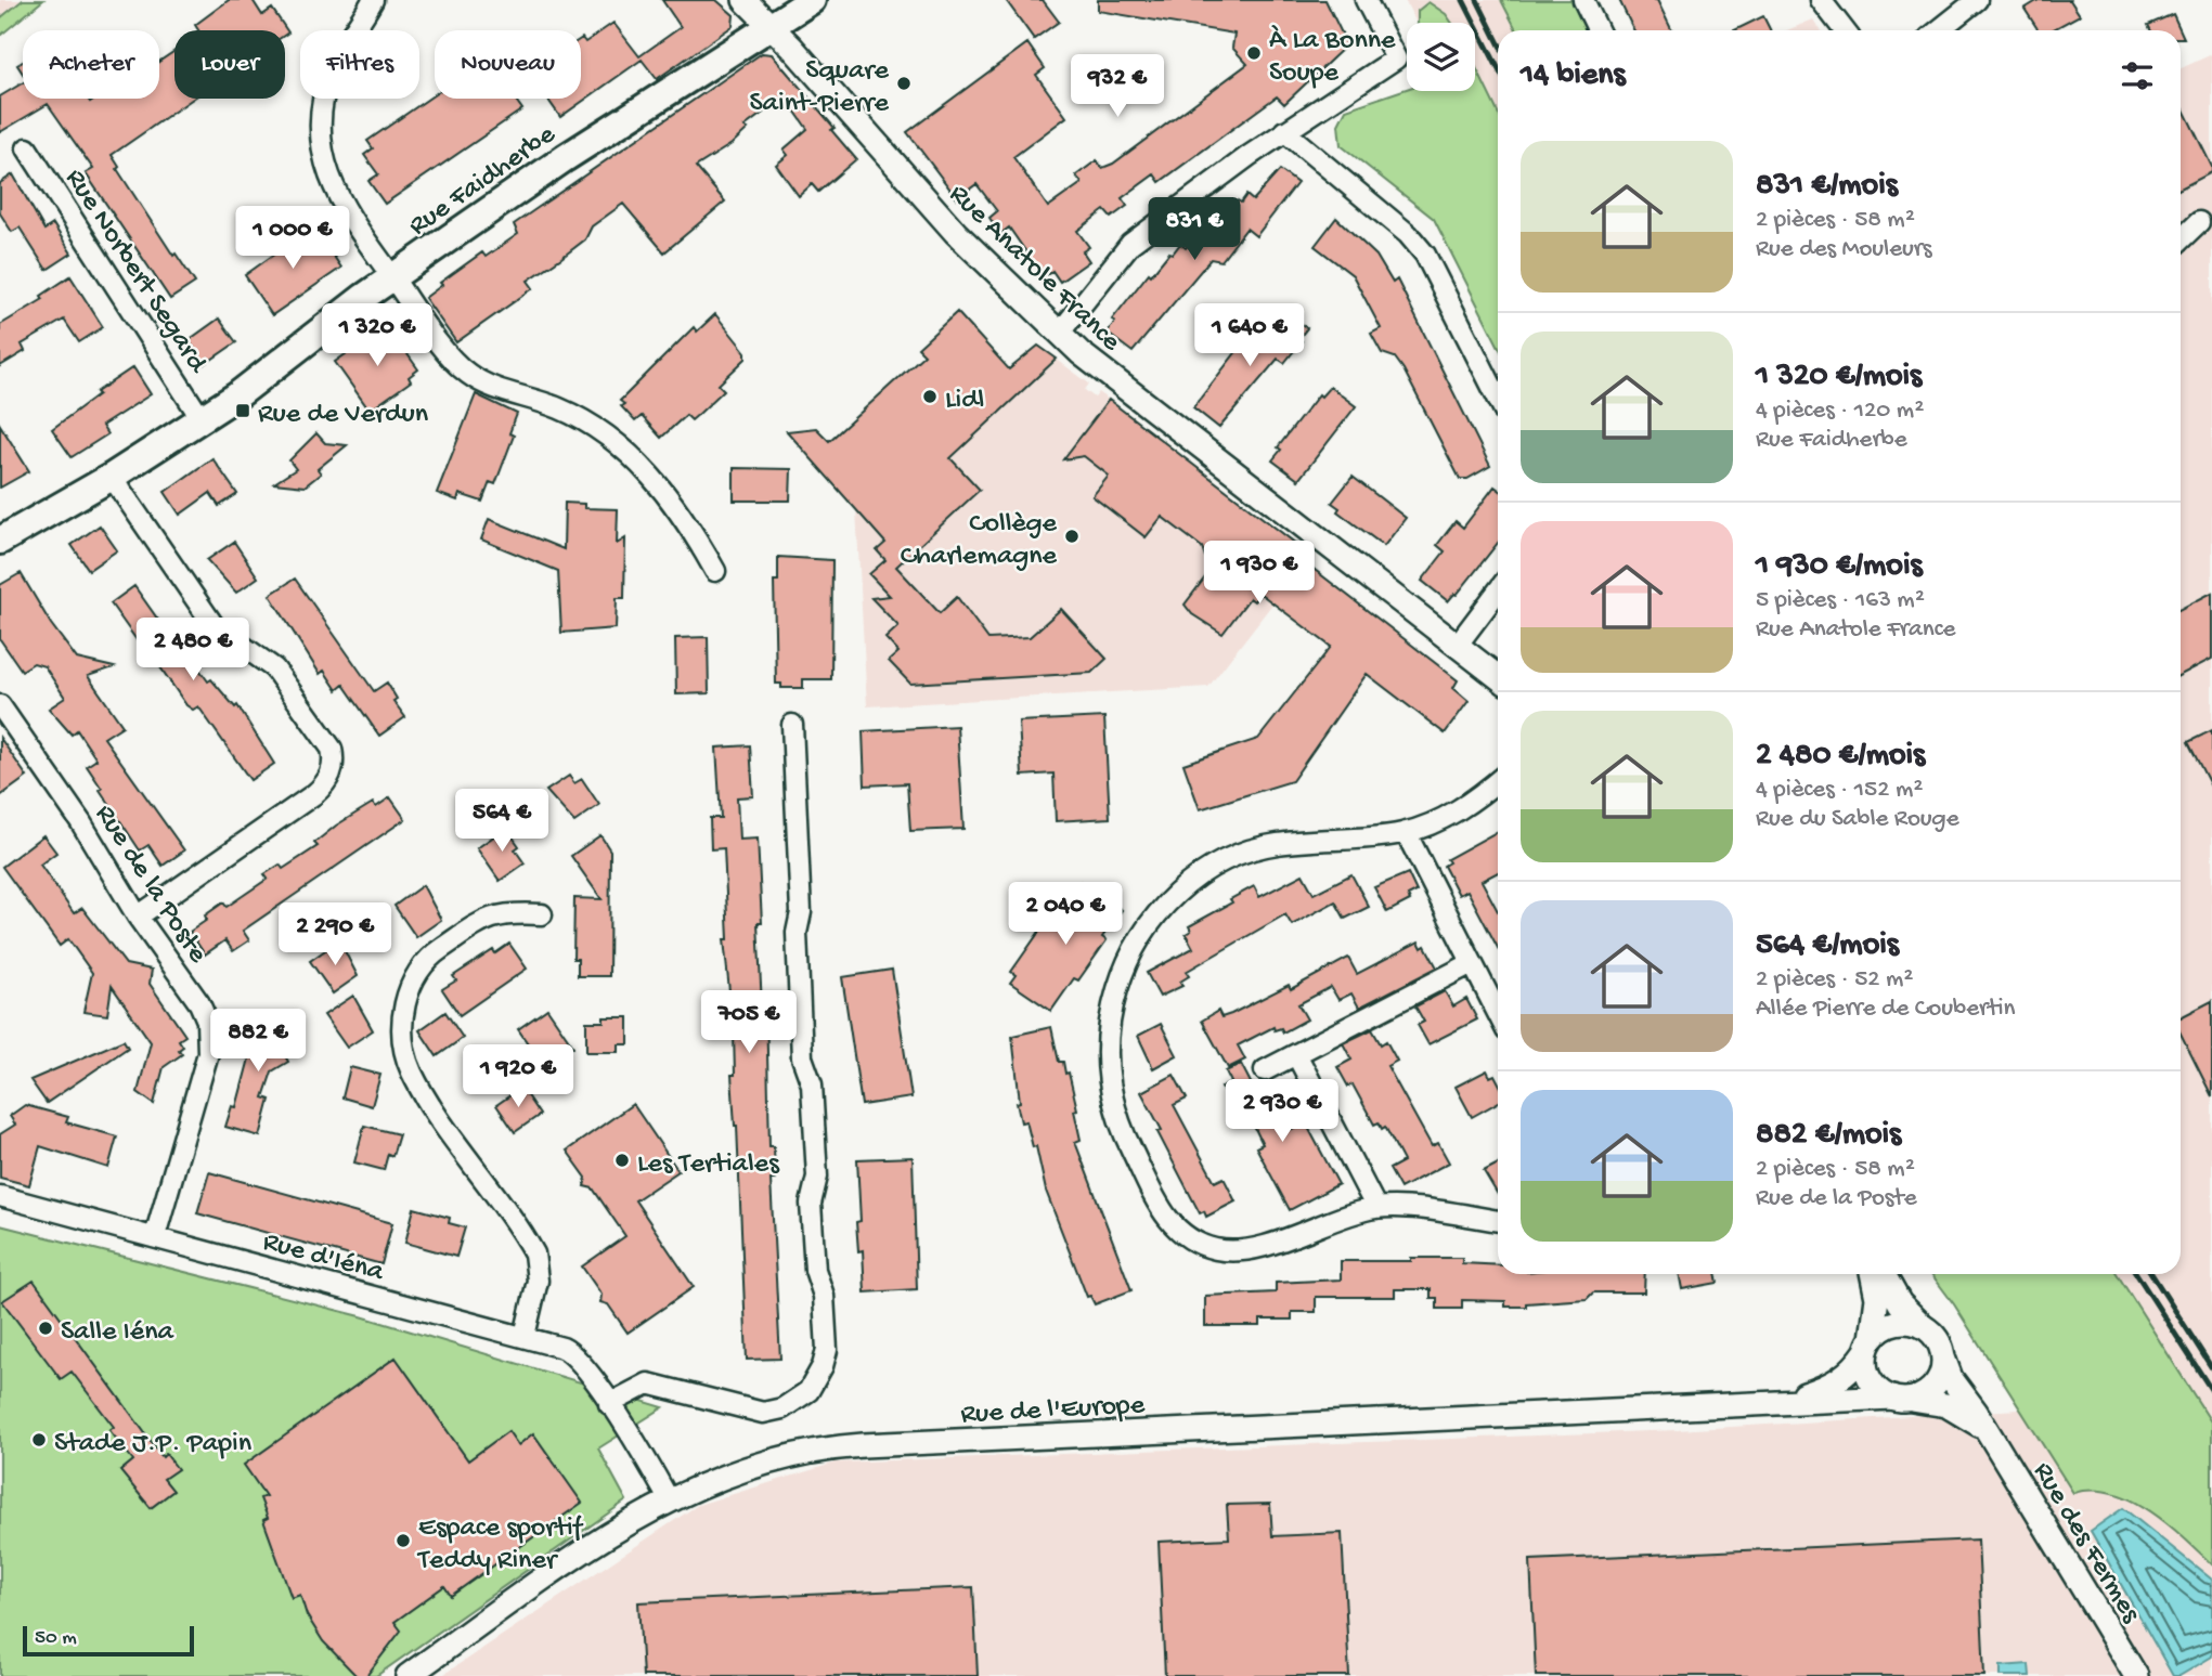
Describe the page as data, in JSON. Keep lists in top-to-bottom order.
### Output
{
  "streets": {
    "main road": ["Rue Faidherbe"],
    "street": [
      "Rue Anatole France",
      "Rue Norbert Segard",
      "Rue de la Poste",
      "Rue d'Iéna",
      "Rue de l'Europe",
      "Rue des Fermes"
    ]
  },
  "crossings": [
    ["Rue Faidherbe", "Rue Anatole France"],
    ["Rue Faidherbe", "Rue Norbert Segard"],
    ["Rue de la Poste", "Rue d'Iéna"],
    ["Rue d'Iéna", "Rue de l'Europe"],
    ["Rue de l'Europe", "Rue des Fermes"]
  ],
  "places": {
    "other": [
      "À La Bonne Soupe",
      "Square Saint-Pierre",
      "Lidl",
      "Collège Charlemagne",
      "Les Tertiales",
      "Salle Iéna",
      "Stade J.P. Papin",
      "Espace sportif Teddy Riner"
    ],
    "transit": ["Rue de Verdun"]
  },
  "scale_bar": "50 m",
  "page": {
    "chip": [
      "Acheter",
      "Louer",
      "Filtres",
      "Nouveau"
    ],
    "heading": "14 biens",
    "price": [
      "932 €",
      "831 €",
      "1 000 €",
      "1 320 €",
      "1 640 €",
      "1 930 €",
      "2 480 €",
      "564 €",
      "2 040 €",
      "2 290 €",
      "705 €",
      "882 €",
      "1 920 €",
      "2 930 €"
    ],
    "list": [
      {
        "name": "831 €/mois",
        "note": "2 pièces · 58 m² · Rue des Mouleurs"
      },
      {
        "name": "1 320 €/mois",
        "note": "4 pièces · 120 m² · Rue Faidherbe"
      },
      {
        "name": "1 930 €/mois",
        "note": "5 pièces · 163 m² · Rue Anatole France"
      },
      {
        "name": "2 480 €/mois",
        "note": "4 pièces · 152 m² · Rue du Sable Rouge"
      },
      {
        "name": "564 €/mois",
        "note": "2 pièces · 52 m² · Allée Pierre de Coubertin"
      },
      {
        "name": "882 €/mois",
        "note": "2 pièces · 58 m² · Rue de la Poste"
      }
    ],
    "scale": "50 m"
  }
}
